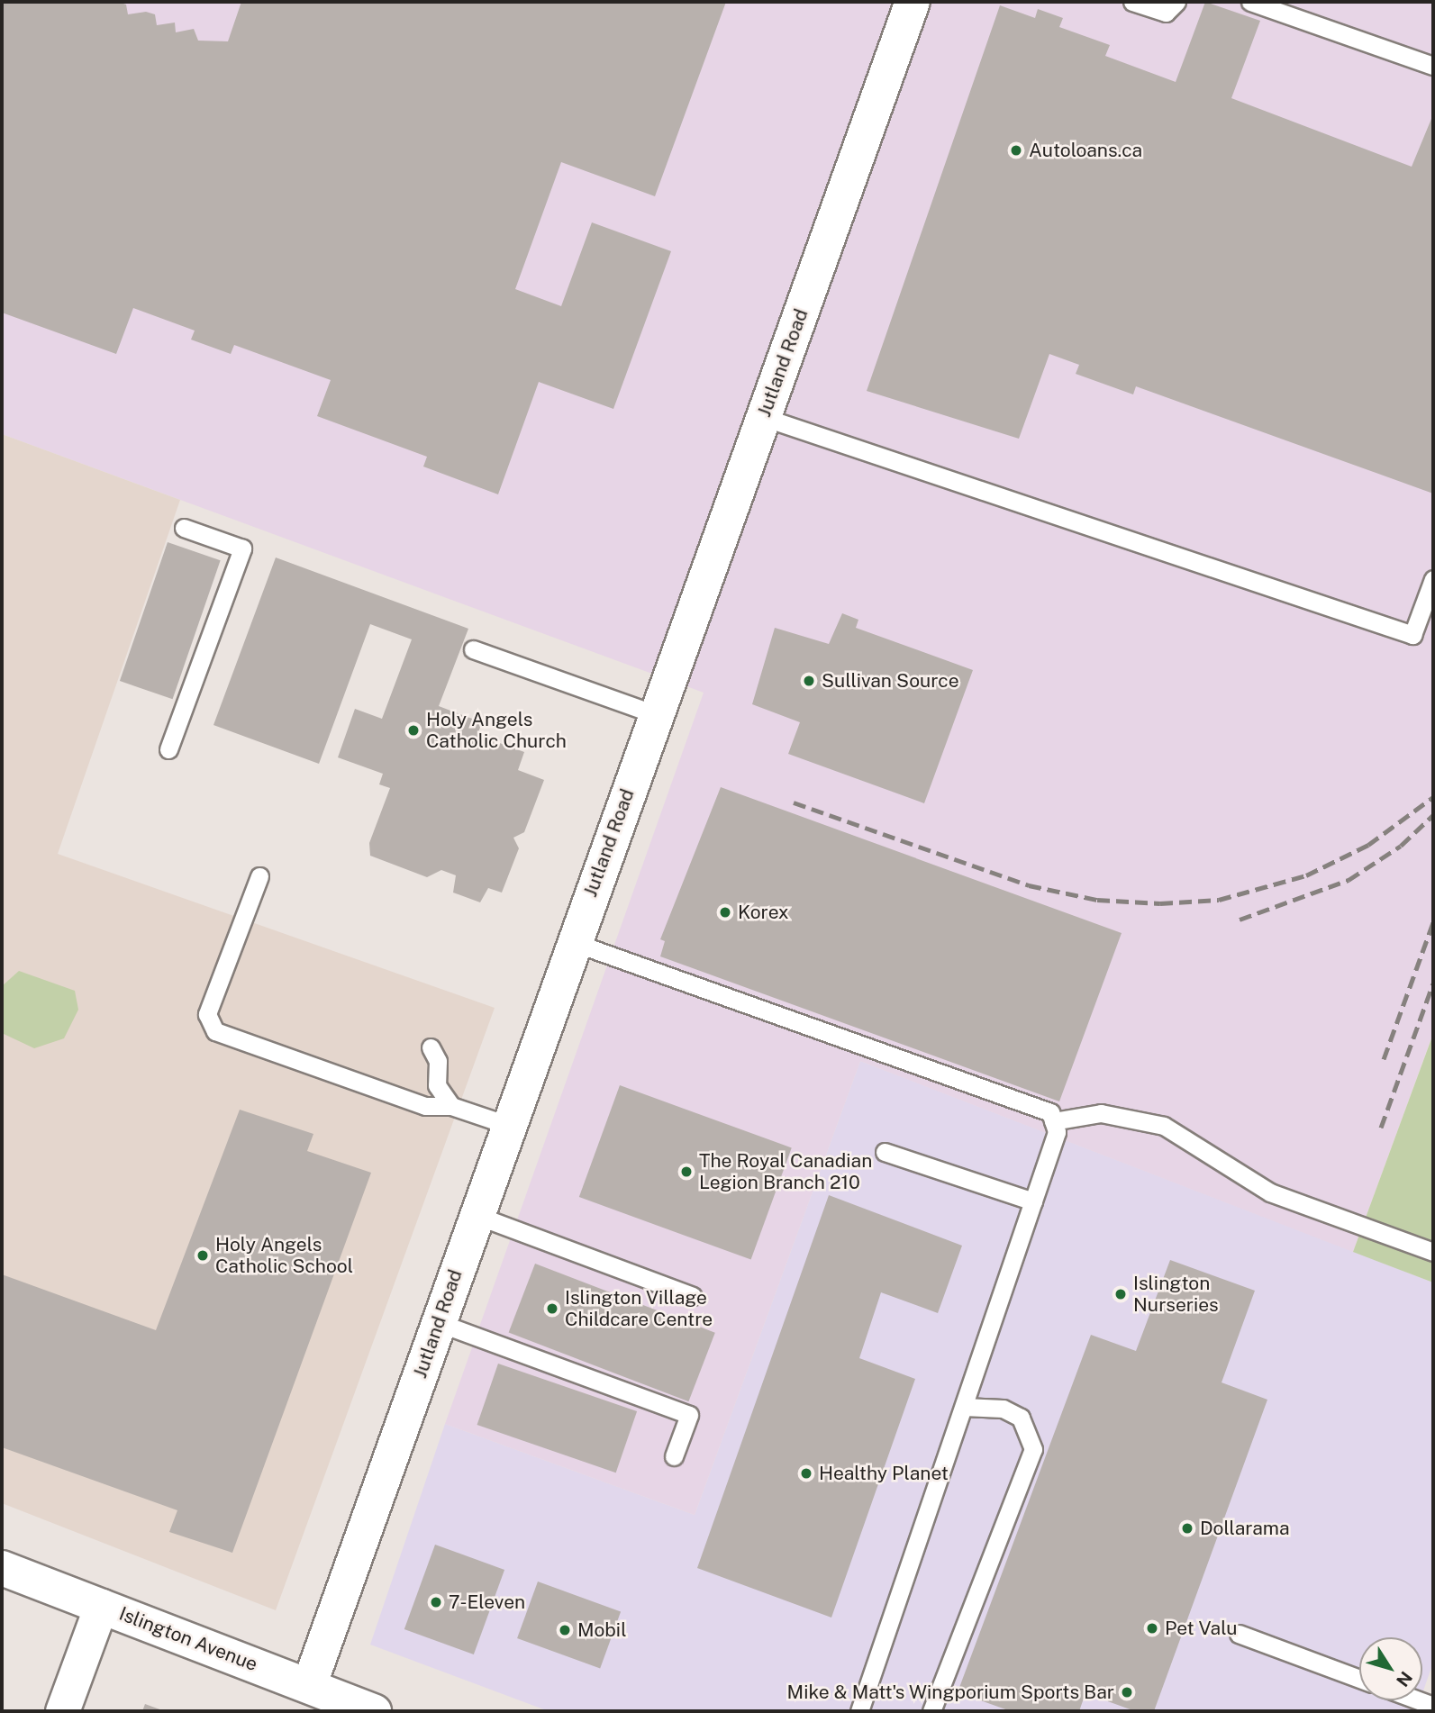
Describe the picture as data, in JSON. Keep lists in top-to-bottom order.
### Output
{
  "streets": {
    "street": ["Jutland Road", "Islington Avenue"]
  },
  "crossings": [
    ["Jutland Road", "Islington Avenue"]
  ],
  "places": [
    "Autoloans.ca",
    "Sullivan Source",
    "Holy Angels Catholic Church",
    "Korex",
    "The Royal Canadian Legion Branch 210",
    "Holy Angels Catholic School",
    "Islington Nurseries",
    "Islington Village Childcare Centre",
    "Healthy Planet",
    "Dollarama",
    "7-Eleven",
    "Pet Valu",
    "Mobil",
    "Mike & Matt's Wingporium Sports Bar"
  ],
  "north": "bottom right"
}
